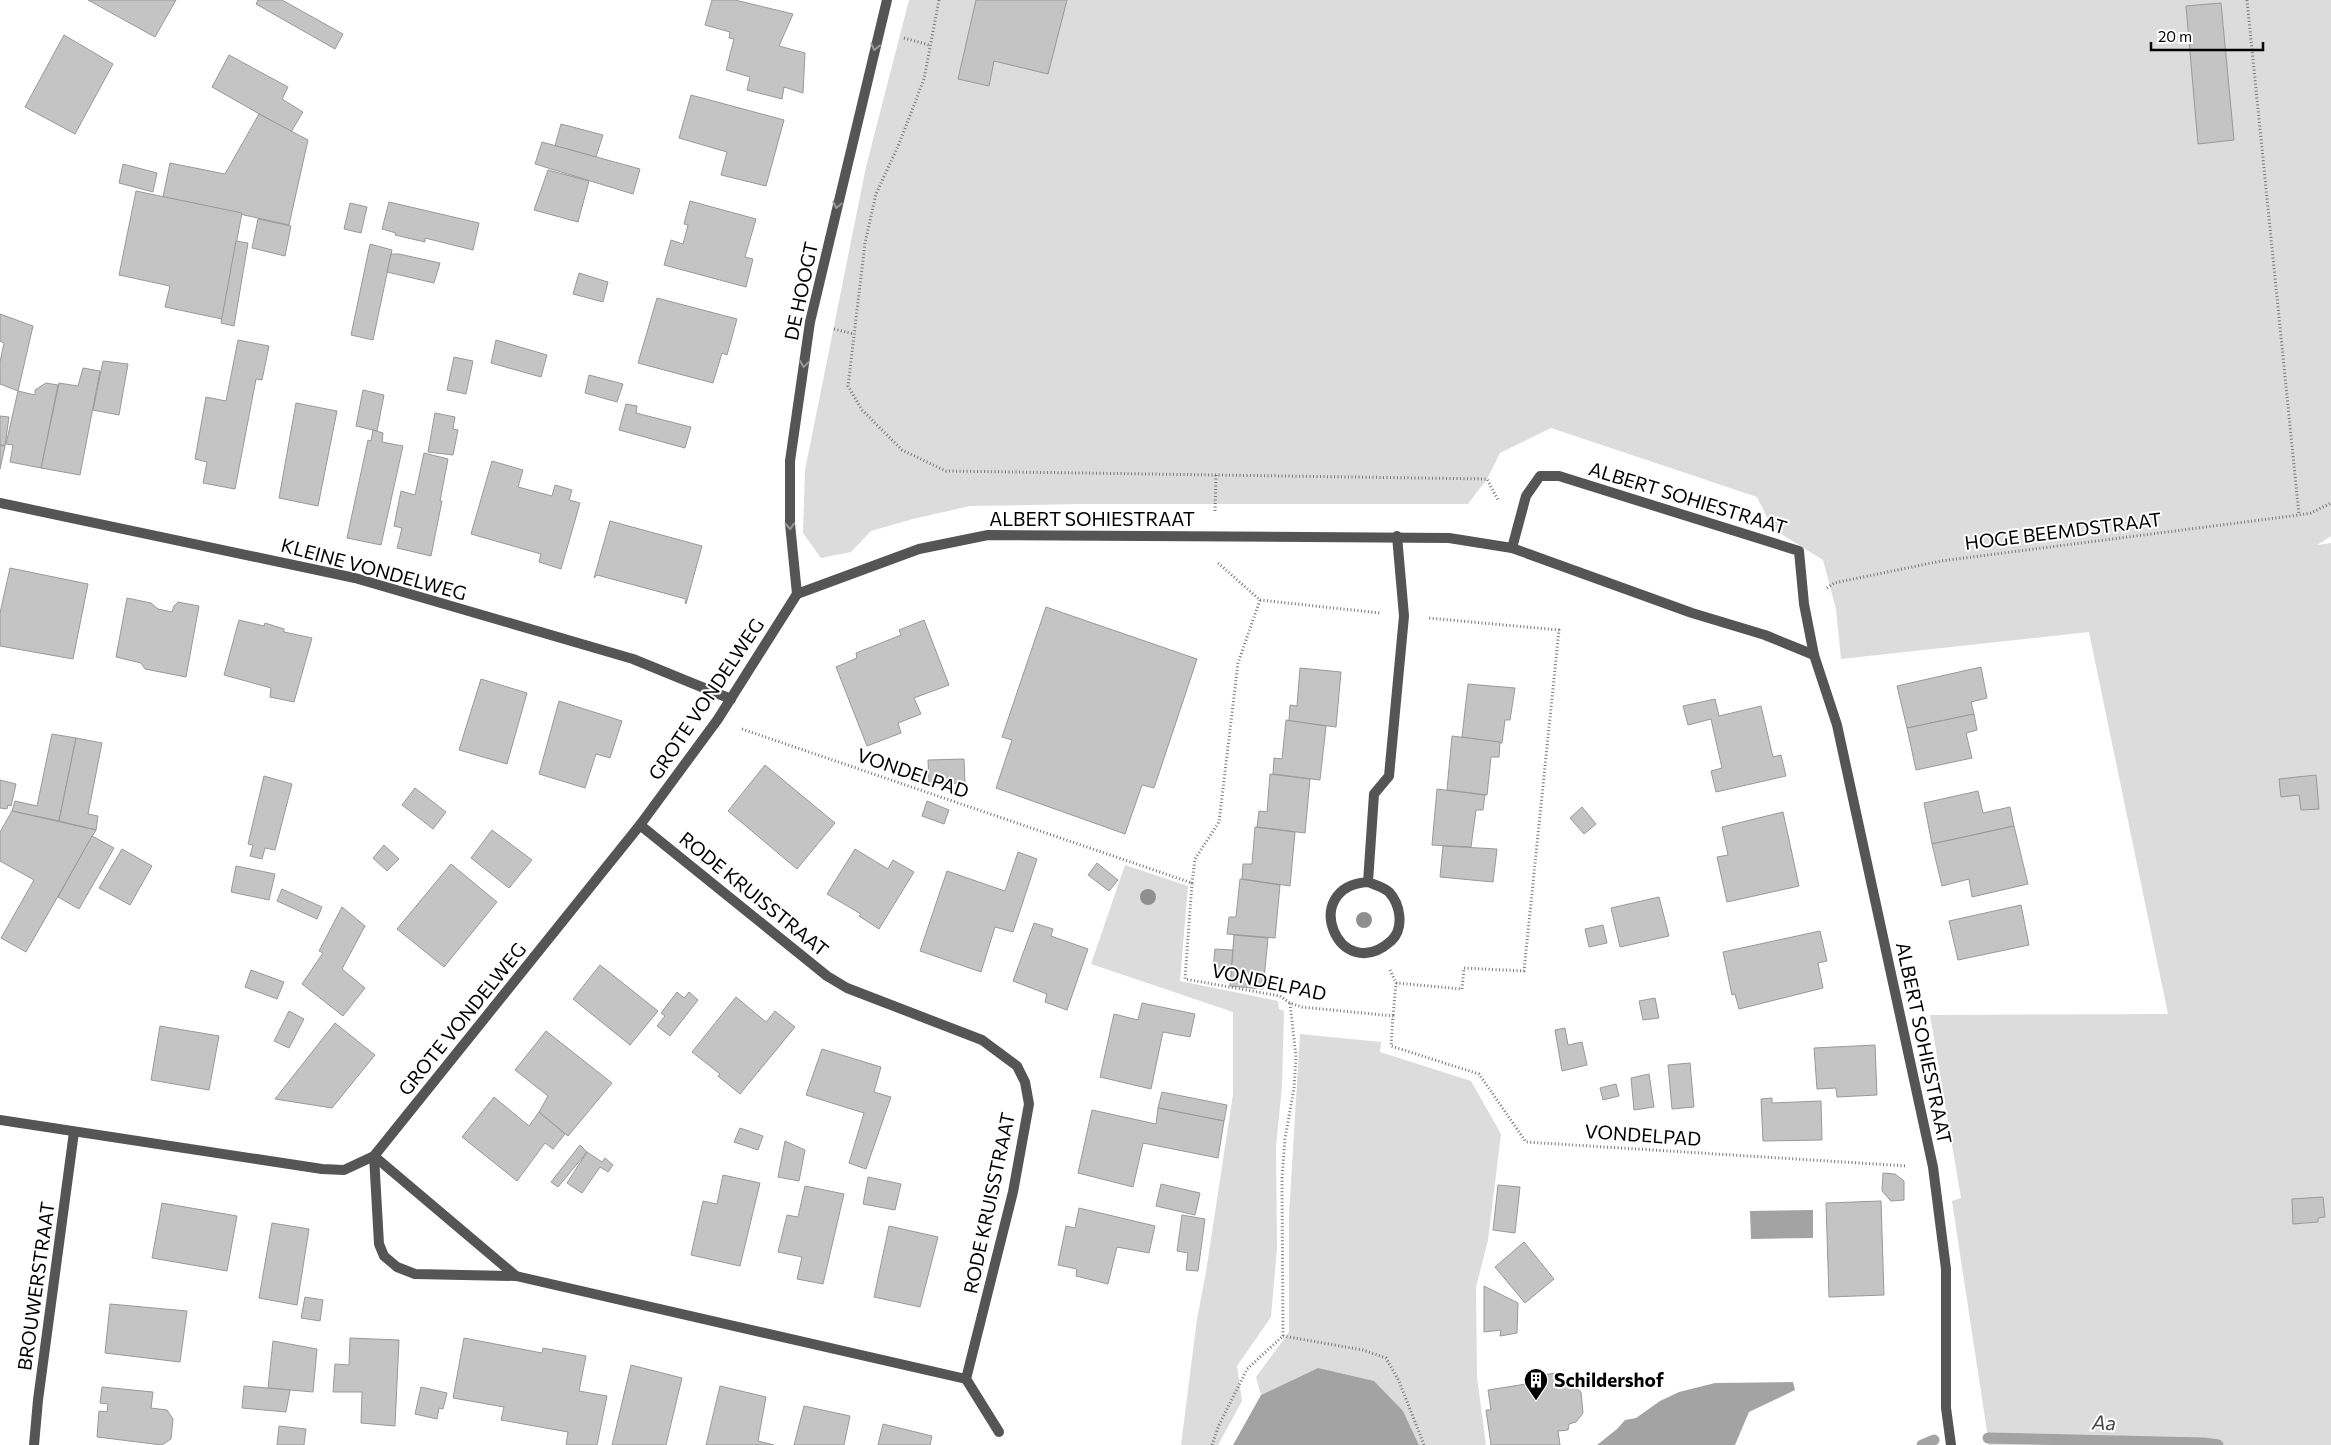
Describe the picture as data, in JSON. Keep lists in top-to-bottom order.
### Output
{
  "streets": {
    "street": [
      "DE HOOGT",
      "ALBERT SOHIESTRAAT",
      "KLEINE VONDELWEG",
      "GROTE VONDELWEG",
      "RODE KRUISSTRAAT",
      "BROUWERSTRAAT"
    ],
    "path": ["HOGE BEEMDSTRAAT", "VONDELPAD"]
  },
  "crossings": [
    ["DE HOOGT", "ALBERT SOHIESTRAAT"],
    ["DE HOOGT", "GROTE VONDELWEG"],
    ["ALBERT SOHIESTRAAT", "HOGE BEEMDSTRAAT"],
    ["ALBERT SOHIESTRAAT", "GROTE VONDELWEG"],
    ["ALBERT SOHIESTRAAT", "VONDELPAD"],
    ["KLEINE VONDELWEG", "GROTE VONDELWEG"],
    ["GROTE VONDELWEG", "VONDELPAD"],
    ["GROTE VONDELWEG", "RODE KRUISSTRAAT"],
    ["GROTE VONDELWEG", "BROUWERSTRAAT"]
  ],
  "one_way": ["DE HOOGT"],
  "water": ["Aa"],
  "places": {
    "building": ["Schildershof"]
  },
  "scale_bar": "20 m"
}
